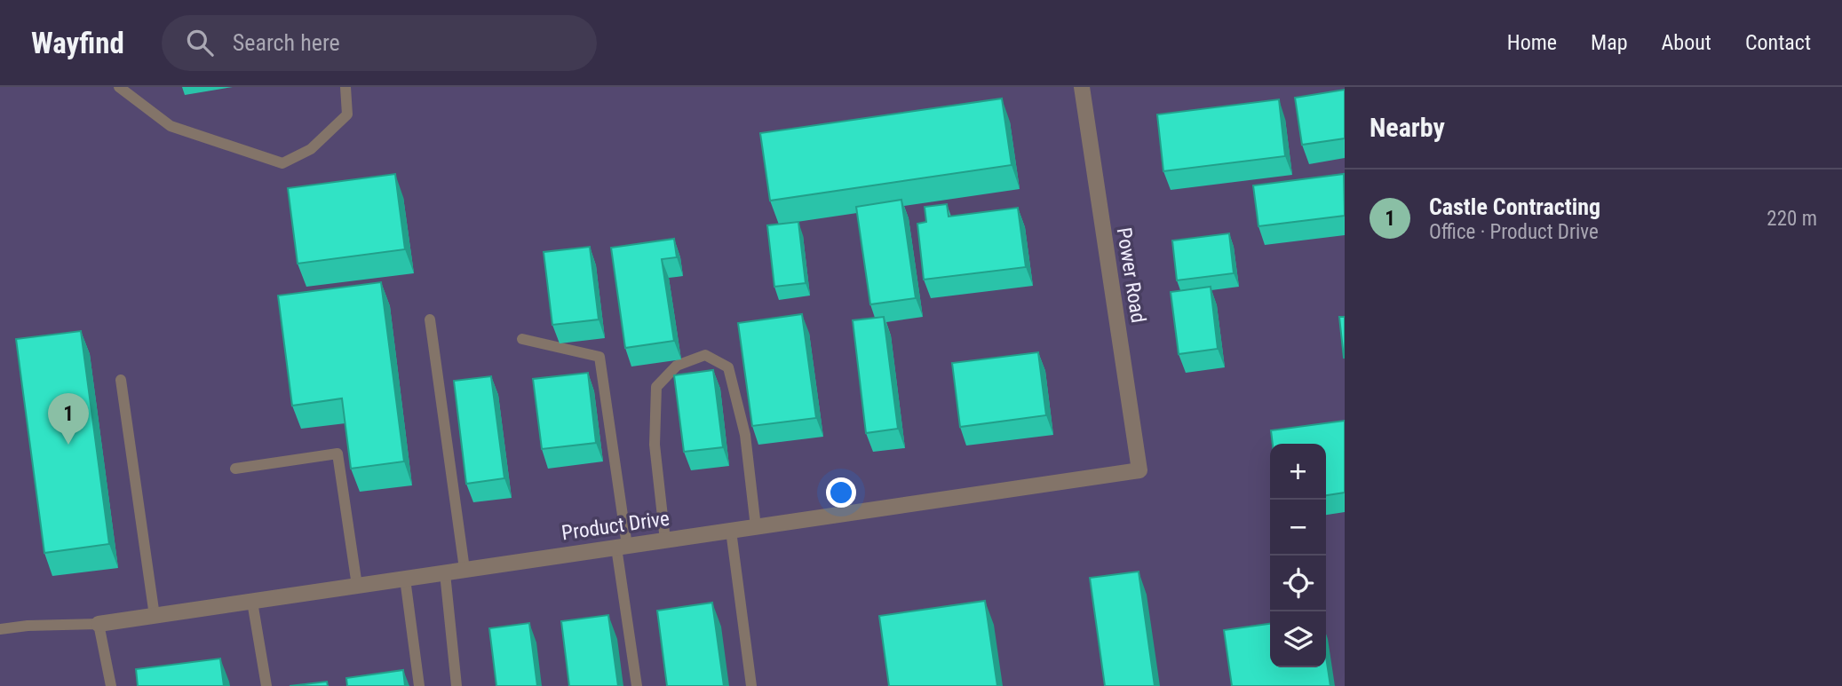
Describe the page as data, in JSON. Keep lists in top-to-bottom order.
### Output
{
  "streets": {
    "street": ["Power Road", "Product Drive"]
  },
  "crossings": [
    ["Power Road", "Product Drive"]
  ],
  "page": {
    "header": "Wayfind",
    "search": "Search here",
    "nav": [
      "Home",
      "Map",
      "About",
      "Contact"
    ],
    "heading": "Nearby",
    "list": [
      {
        "mark": "1",
        "name": "Castle Contracting",
        "note": "Office · Product Drive",
        "value": "220 m"
      }
    ],
    "pins": "1",
    "map_buttons": ["+", "−"]
  }
}
